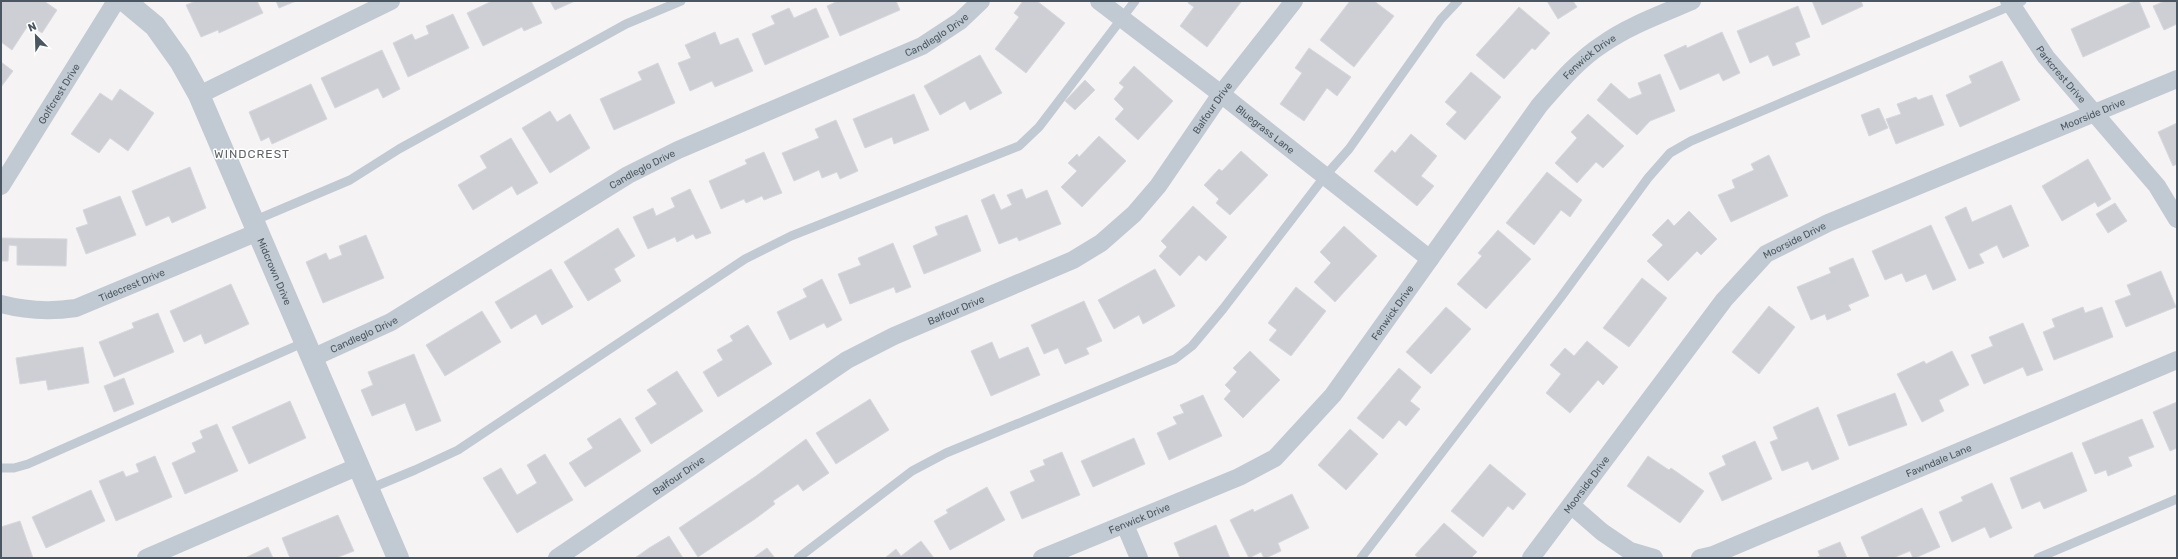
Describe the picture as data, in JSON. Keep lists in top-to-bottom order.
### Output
{
  "streets": {
    "street": [
      "Candleglo Drive",
      "Fenwick Drive",
      "Parkcrest Drive",
      "Golfcrest Drive",
      "Balfour Drive",
      "Moorside Drive",
      "Bluegrass Lane",
      "Midcrown Drive",
      "Tidecrest Drive",
      "Fawndale Lane"
    ]
  },
  "crossings": [
    ["Candleglo Drive", "Midcrown Drive"],
    ["Fenwick Drive", "Bluegrass Lane"],
    ["Parkcrest Drive", "Moorside Drive"],
    ["Balfour Drive", "Bluegrass Lane"],
    ["Midcrown Drive", "Tidecrest Drive"]
  ],
  "districts": ["WINDCREST"],
  "north": "top left"
}
